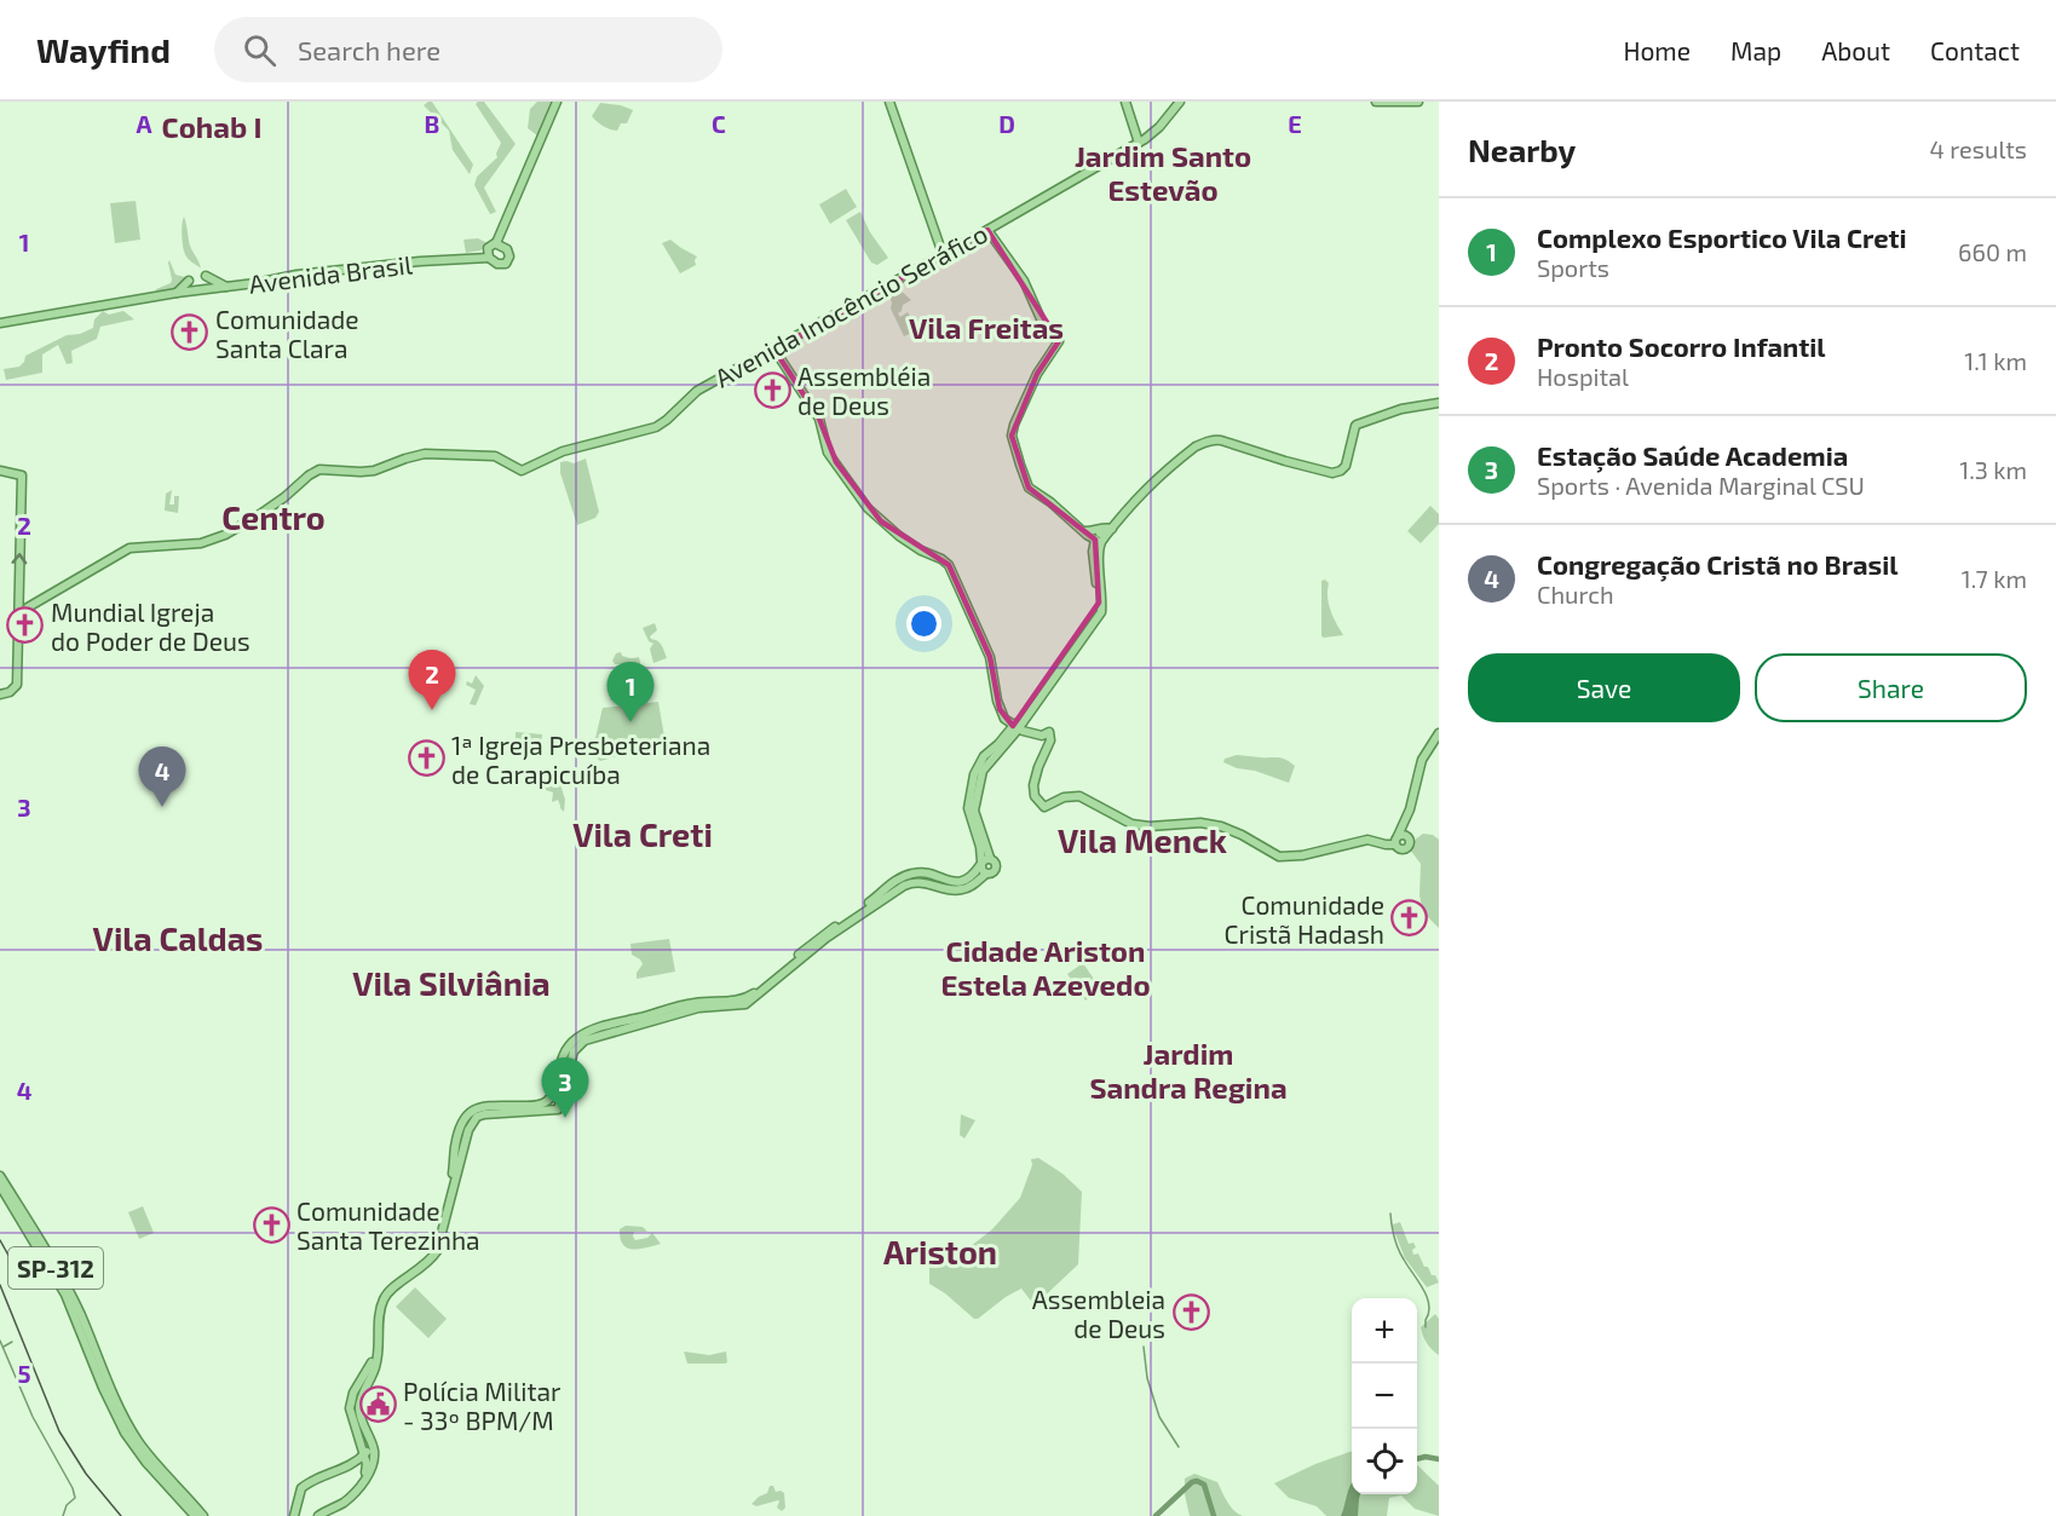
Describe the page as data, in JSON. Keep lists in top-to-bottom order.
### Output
{
  "streets": {
    "main road": ["Avenida Brasil", "Avenida Inocêncio Seráfico", "SP-312"]
  },
  "districts": [
    "Cohab I",
    "Jardim Santo Estevão",
    "Vila Freitas",
    "Centro",
    "Vila Creti",
    "Vila Menck",
    "Vila Caldas",
    "Cidade Ariston Estela Azevedo",
    "Vila Silviânia",
    "Jardim Sandra Regina",
    "Ariston"
  ],
  "places": {
    "church": [
      "Comunidade Santa Clara",
      "Assembléia de Deus",
      "Mundial Igreja do Poder de Deus",
      "1ª Igreja Presbeteriana de Carapicuíba",
      "Comunidade Cristã Hadash",
      "Comunidade Santa Terezinha",
      "Assembleia de Deus"
    ],
    "public building": ["Polícia Militar - 33º BPM/M"]
  },
  "page": {
    "header": "Wayfind",
    "search": "Search here",
    "nav": [
      "Home",
      "Map",
      "About",
      "Contact"
    ],
    "heading": ["Nearby", "4 results"],
    "list": [
      {
        "mark": "1",
        "name": "Complexo Esportico Vila Creti",
        "note": "Sports",
        "value": "660 m"
      },
      {
        "mark": "2",
        "name": "Pronto Socorro Infantil",
        "note": "Hospital",
        "value": "1.1 km"
      },
      {
        "mark": "3",
        "name": "Estação Saúde Academia",
        "note": "Sports · Avenida Marginal CSU",
        "value": "1.3 km"
      },
      {
        "mark": "4",
        "name": "Congregação Cristã no Brasil",
        "note": "Church",
        "value": "1.7 km"
      }
    ],
    "buttons": ["Save", "Share"],
    "pins": [
      "2",
      "1",
      "4",
      "3"
    ],
    "map_buttons": ["+", "−"]
  },
  "grid": {
    "columns": [
      "A",
      "B",
      "C",
      "D",
      "E"
    ],
    "rows": [
      "1",
      "2",
      "3",
      "4",
      "5"
    ]
  }
}
